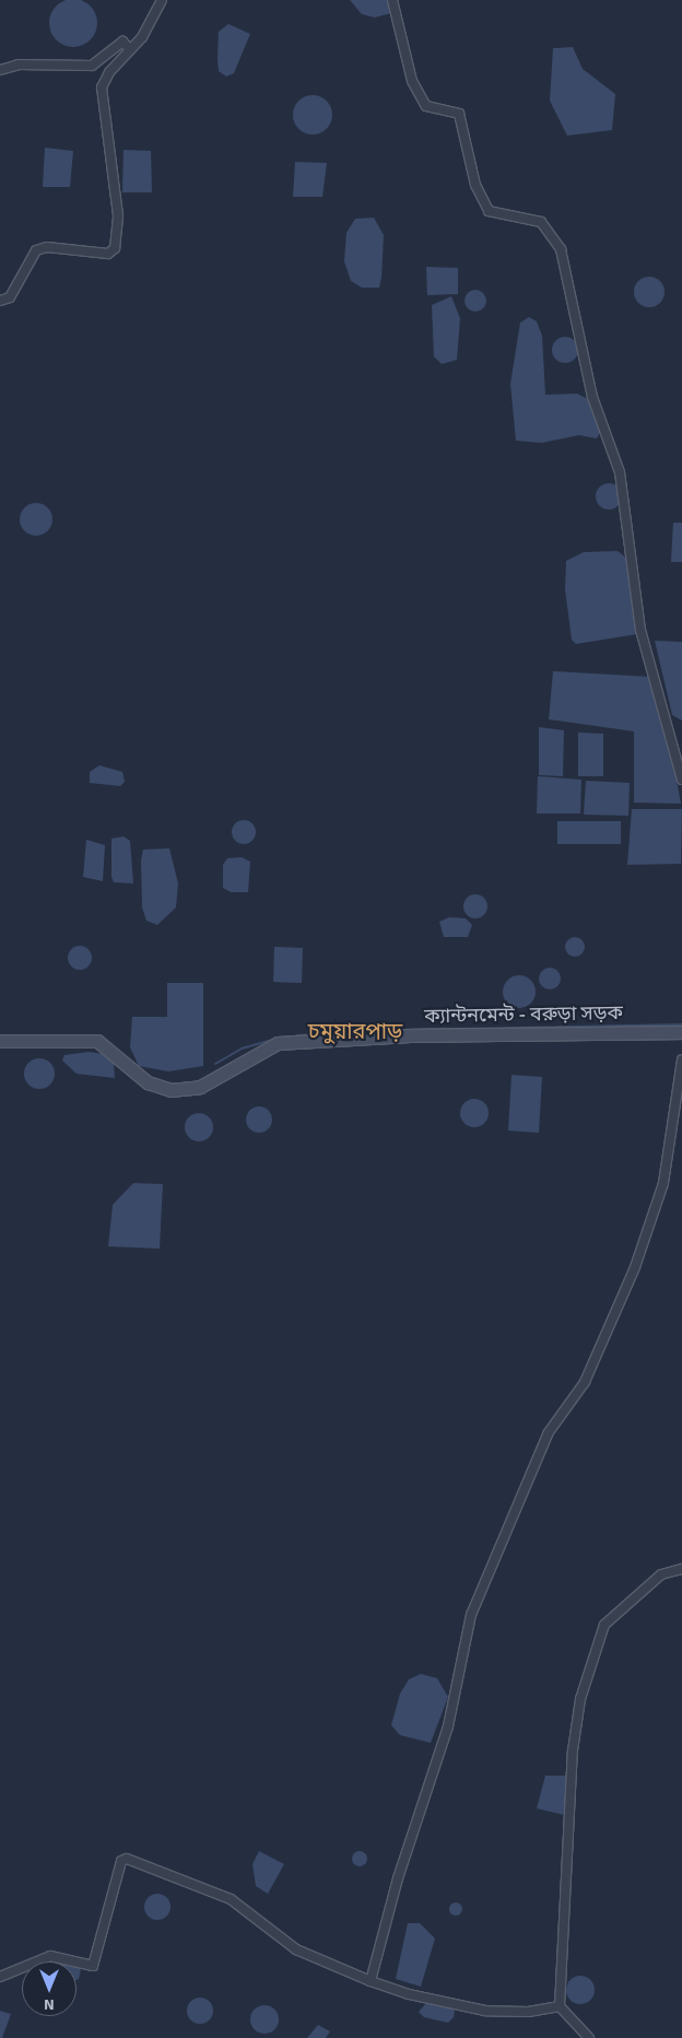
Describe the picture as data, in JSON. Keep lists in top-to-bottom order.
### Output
{
  "streets": {
    "main road": ["ক্যান্টনমেন্ট - বরুড়া সড়ক"]
  },
  "districts": ["চমুয়ারপাড়"],
  "north": "bottom"
}
